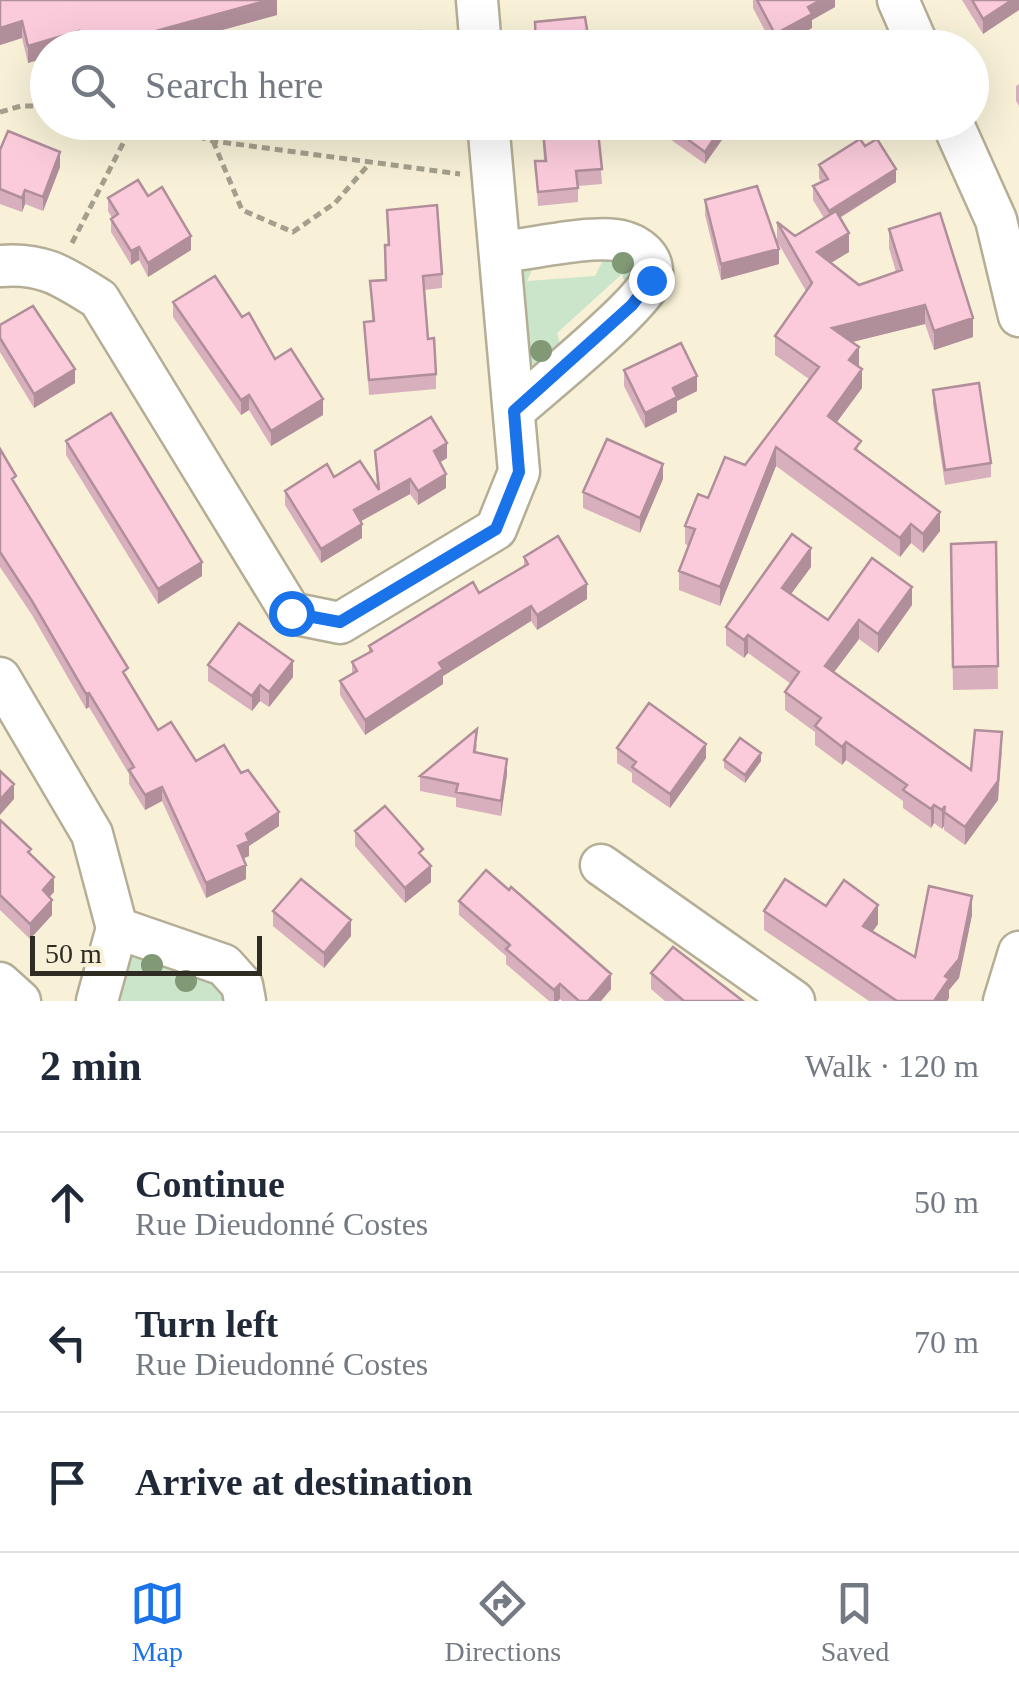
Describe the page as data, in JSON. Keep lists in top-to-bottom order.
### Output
{
  "scale_bar": "50 m",
  "page": {
    "search": "Search here",
    "scale": "50 m",
    "heading": ["2 min", "Walk · 120 m"],
    "list": [
      ["Continue", "Rue Dieudonné Costes", "50 m"],
      ["Turn left", "Rue Dieudonné Costes", "70 m"],
      "Arrive at destination"
    ],
    "nav": ["Map", "Directions", "Saved"]
  }
}
